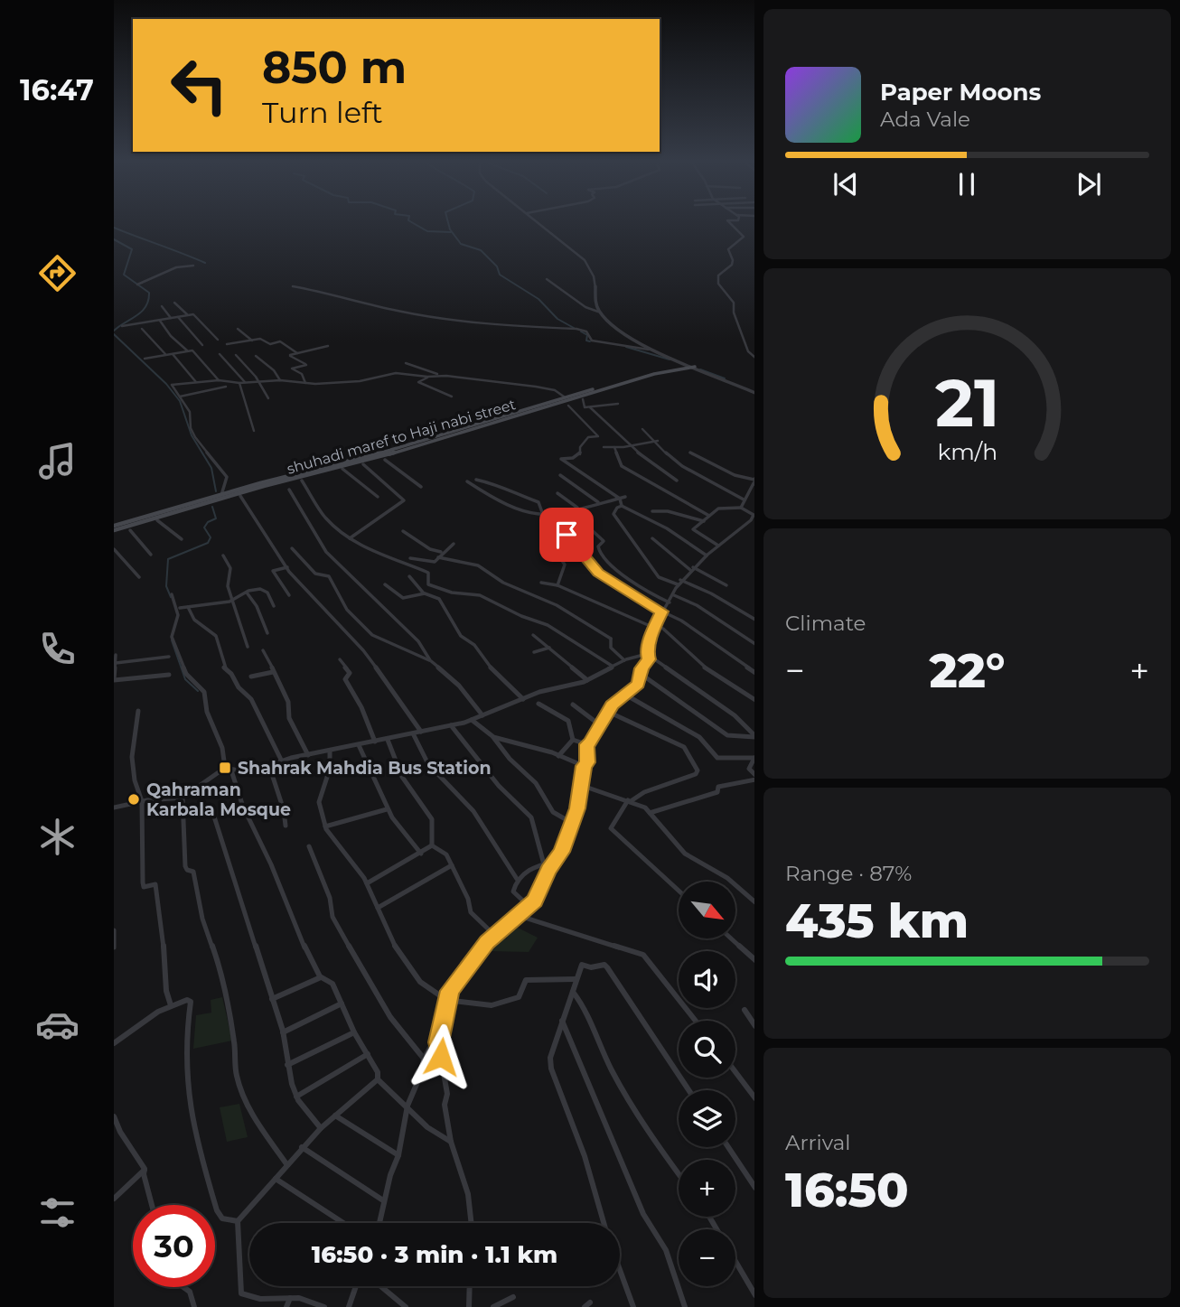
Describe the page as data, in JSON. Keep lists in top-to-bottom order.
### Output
{
  "streets": {
    "main road": ["shuhadi maref to Haji nabi street"]
  },
  "places": {
    "transit": ["Shahrak Mahdia Bus Station"],
    "other": ["Qahraman Karbala Mosque"]
  },
  "north": "bottom right",
  "page": {
    "tabs": "16:47",
    "turn": ["850 m", "Turn left"],
    "song": ["Paper Moons", "Ada Vale"],
    "tile": [
      "Climate",
      ["Range · 87%", "435 km"],
      ["Arrival", "16:50"]
    ],
    "heat": ["−", "22°", "+"],
    "map_buttons": ["+", "−"],
    "limit": "30",
    "trip": "16:50 · 3 min · 1.1 km",
    "gauge": ["21", "km/h"]
  }
}
